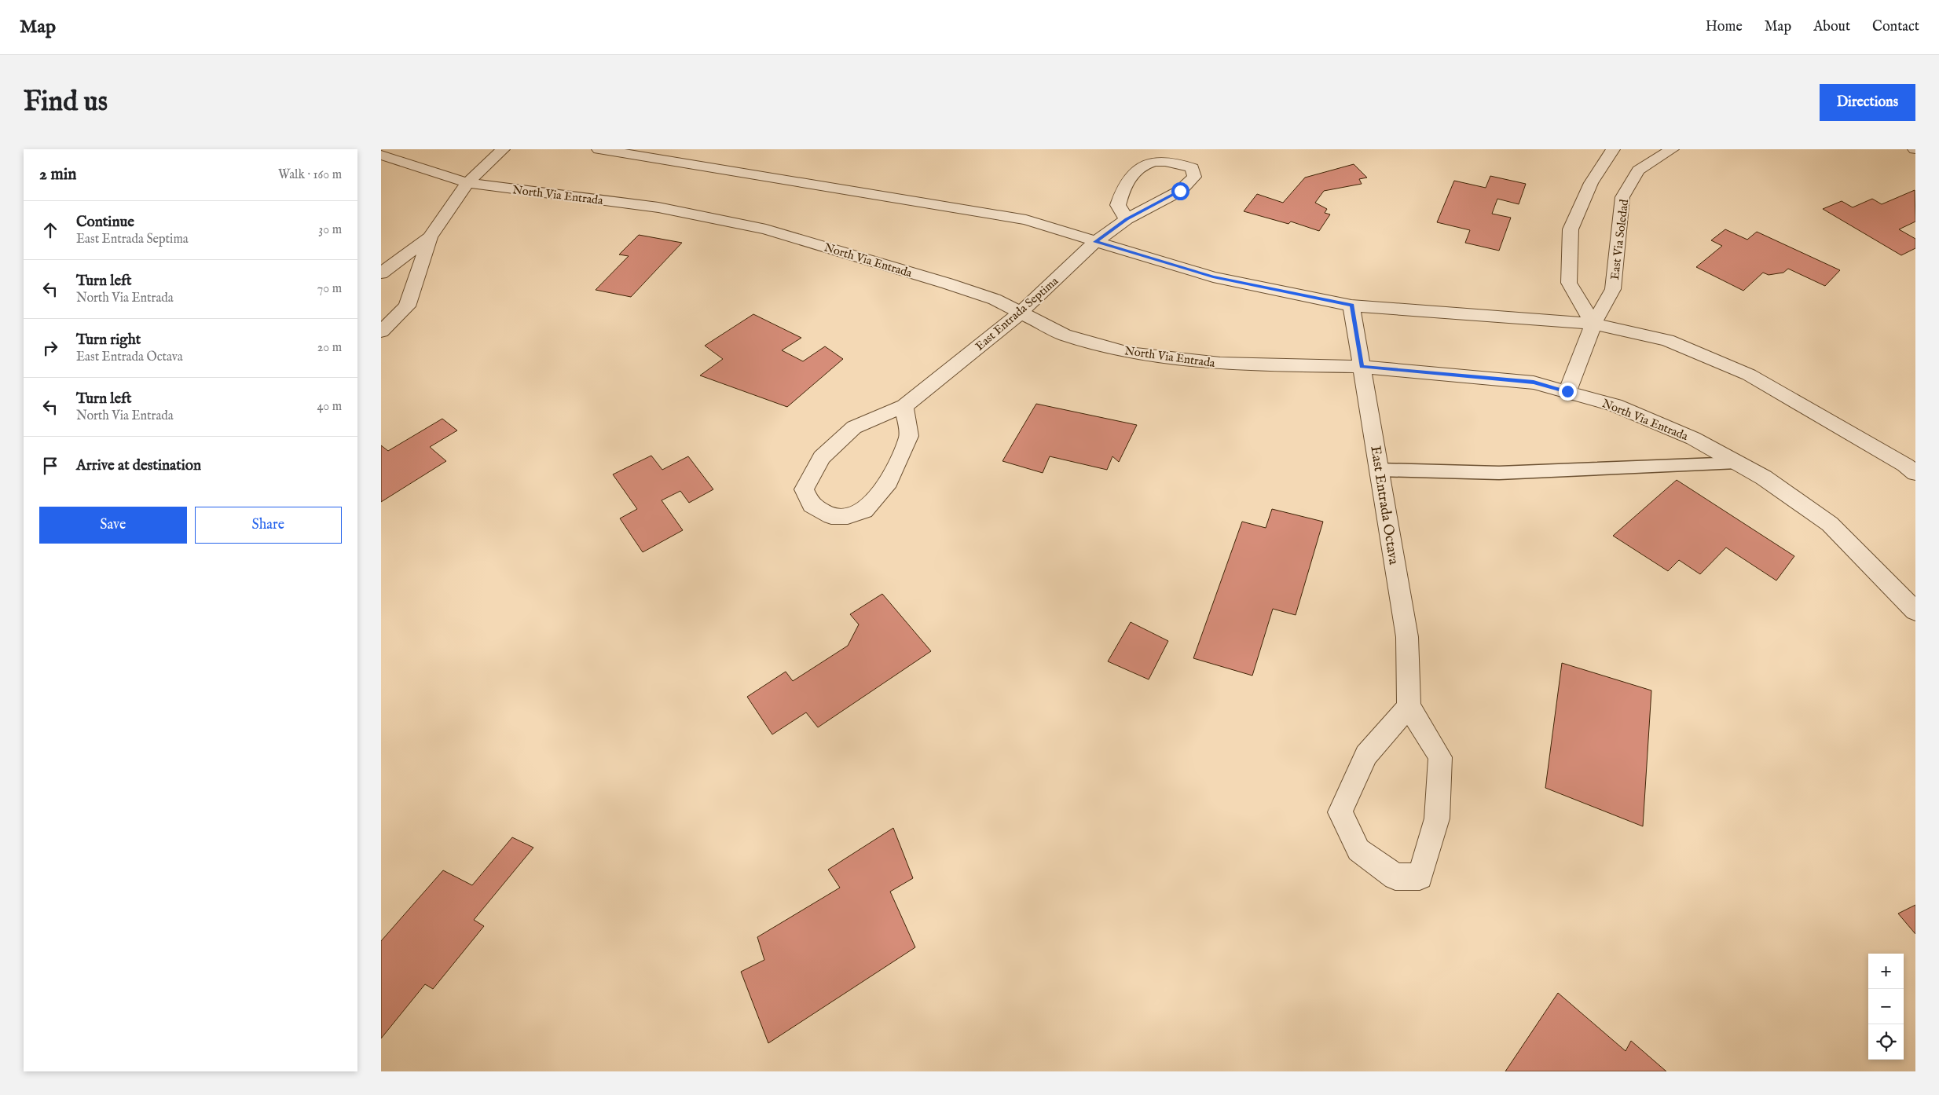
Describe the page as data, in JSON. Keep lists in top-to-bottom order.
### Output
{
  "streets": {
    "street": [
      "North Via Entrada",
      "East Via Soledad",
      "East Entrada Septima",
      "East Entrada Octava"
    ]
  },
  "crossings": [
    ["North Via Entrada", "East Via Soledad"],
    ["North Via Entrada", "East Entrada Septima"],
    ["North Via Entrada", "East Entrada Octava"]
  ],
  "page": {
    "header": "Map",
    "nav": [
      "Home",
      "Map",
      "About",
      "Contact"
    ],
    "buttons": [
      "Directions",
      ["Save", "Share"]
    ],
    "title": "Find us",
    "heading": ["2 min", "Walk · 160 m"],
    "list": [
      ["Continue", "East Entrada Septima", "30 m"],
      ["Turn left", "North Via Entrada", "70 m"],
      ["Turn right", "East Entrada Octava", "20 m"],
      ["Turn left", "North Via Entrada", "40 m"],
      "Arrive at destination"
    ],
    "map_buttons": ["+", "−"]
  }
}
